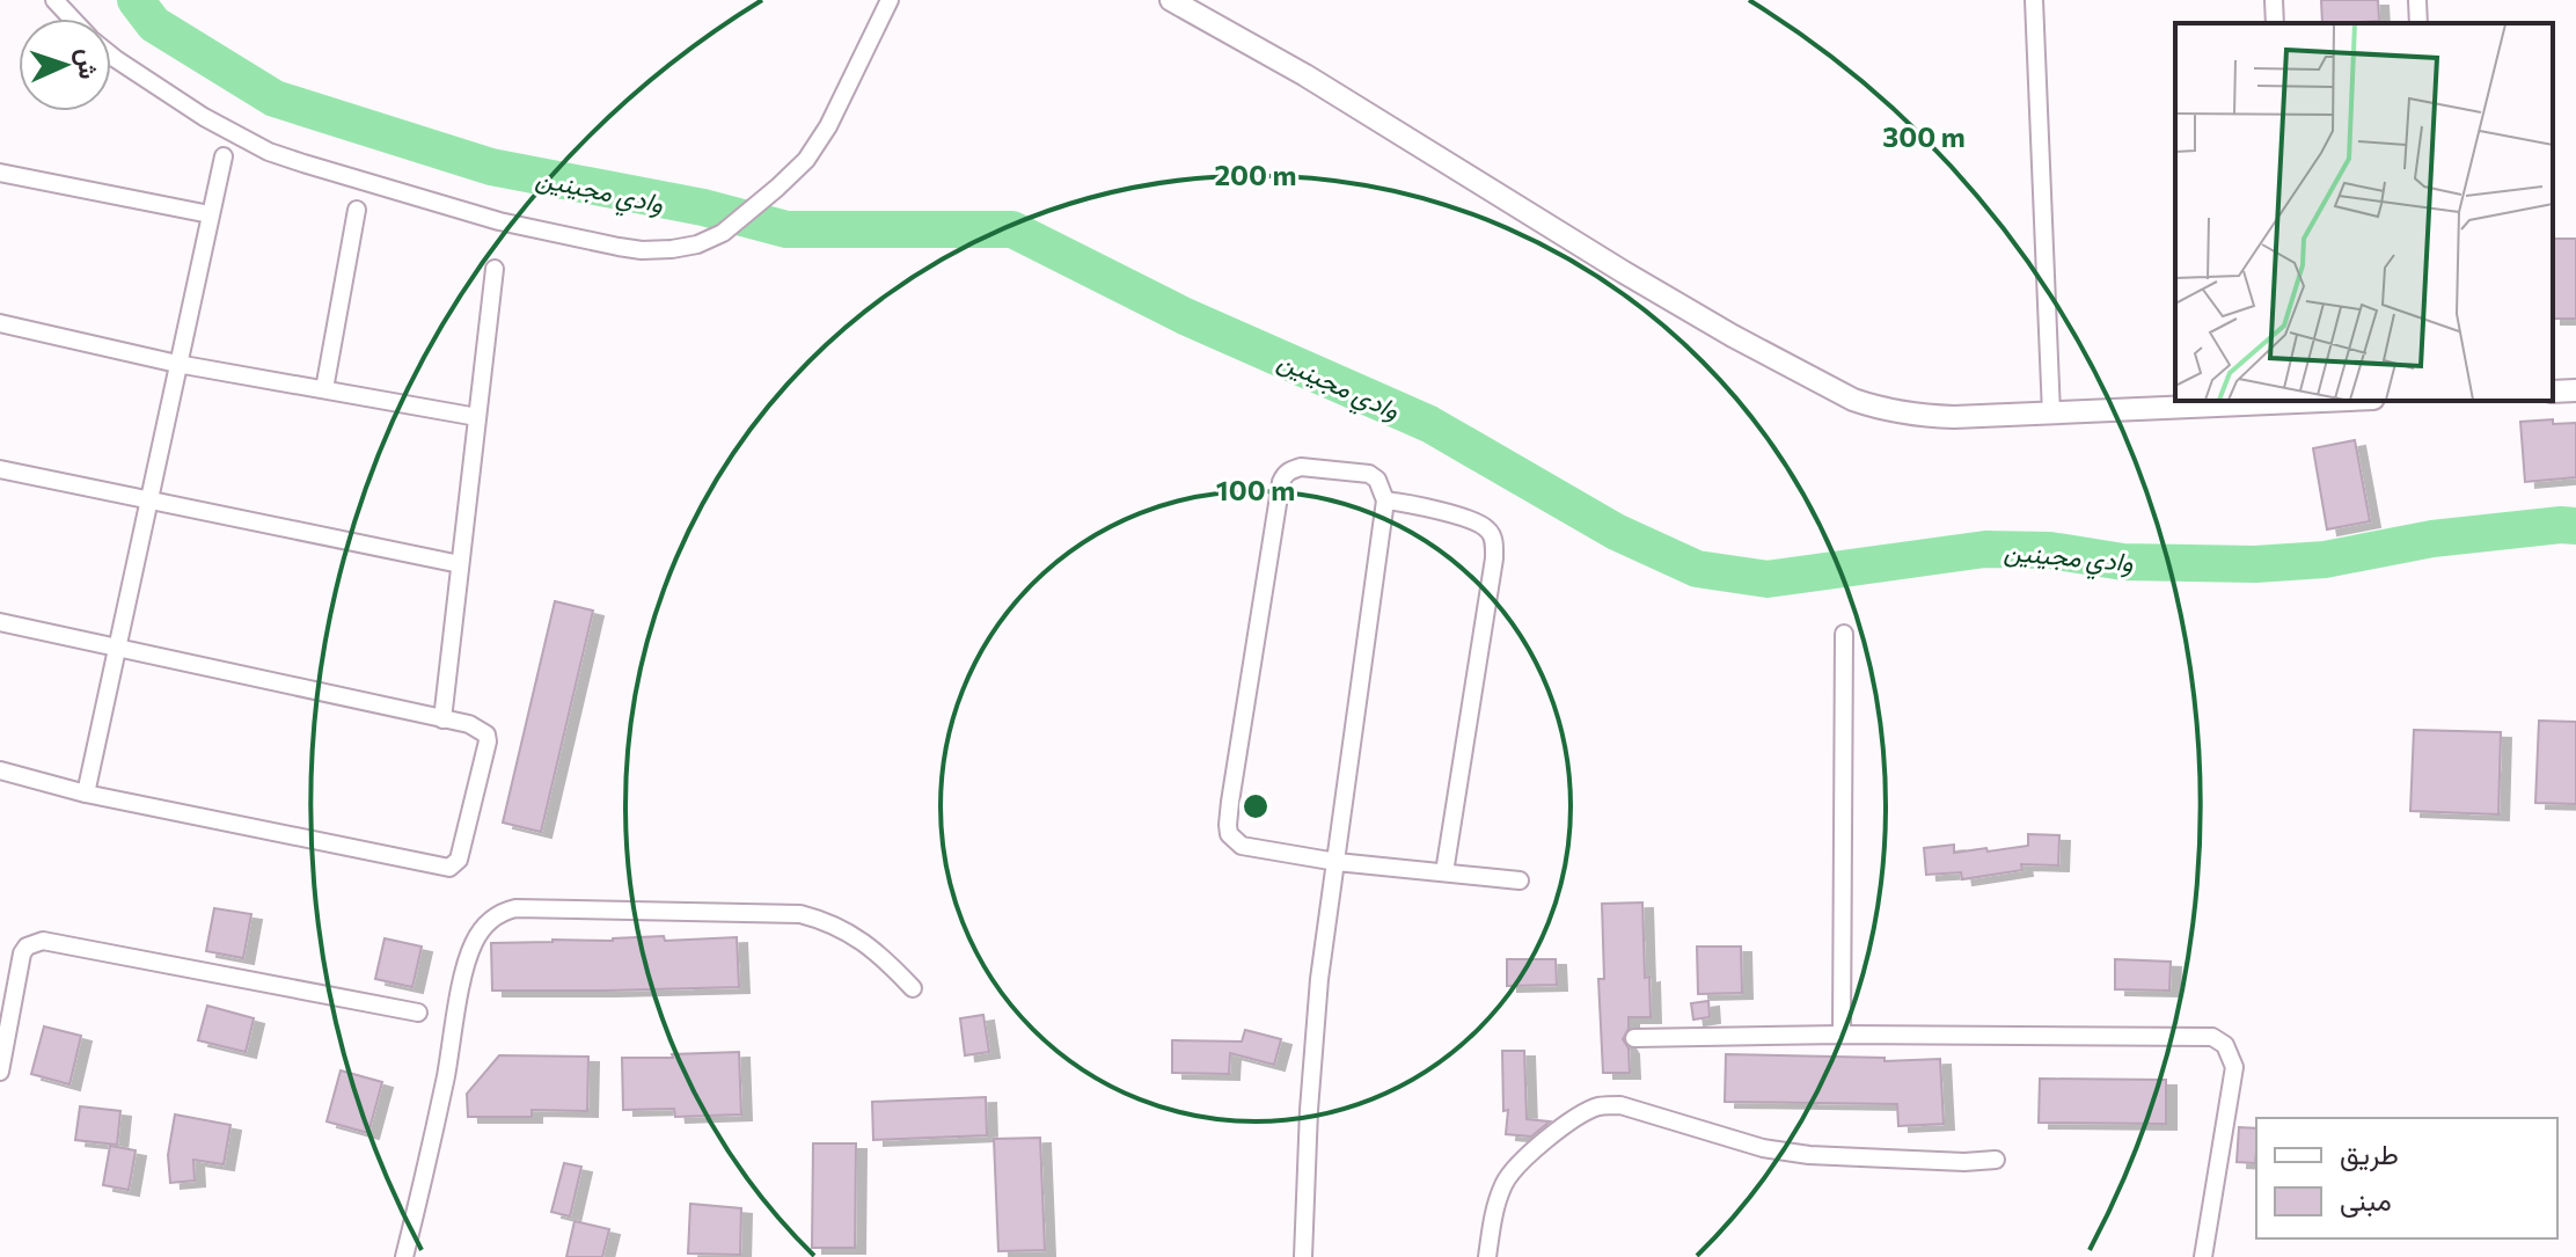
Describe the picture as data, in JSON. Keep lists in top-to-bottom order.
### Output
{
  "water": ["وادي مجينين"],
  "legend": ["طريق", "مبنى"],
  "north": "right",
  "rings": ["300 m", "200 m", "100 m"]
}
